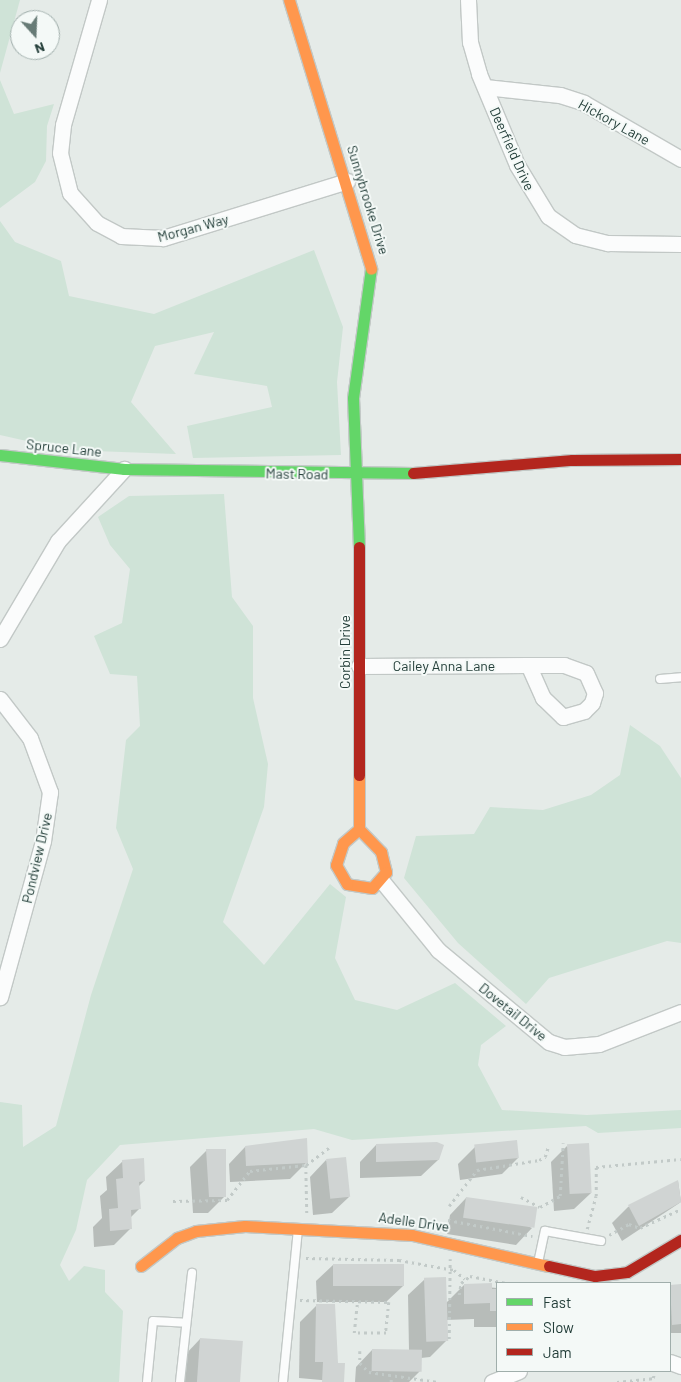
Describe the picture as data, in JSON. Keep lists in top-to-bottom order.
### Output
{
  "streets": {
    "street": [
      "Hickory Lane",
      "Deerfield Drive",
      "Sunnybrooke Drive",
      "Morgan Way",
      "Spruce Lane",
      "Mast Road",
      "Corbin Drive",
      "Cailey Anna Lane",
      "Pondview Drive",
      "Dovetail Drive",
      "Adelle Drive"
    ]
  },
  "crossings": [
    ["Hickory Lane", "Deerfield Drive"],
    ["Sunnybrooke Drive", "Morgan Way"],
    ["Sunnybrooke Drive", "Mast Road"],
    ["Sunnybrooke Drive", "Corbin Drive"],
    ["Spruce Lane", "Mast Road"],
    ["Mast Road", "Corbin Drive"],
    ["Corbin Drive", "Cailey Anna Lane"],
    ["Corbin Drive", "Dovetail Drive"]
  ],
  "legend": ["Fast", "Slow", "Jam"],
  "north": "bottom"
}
